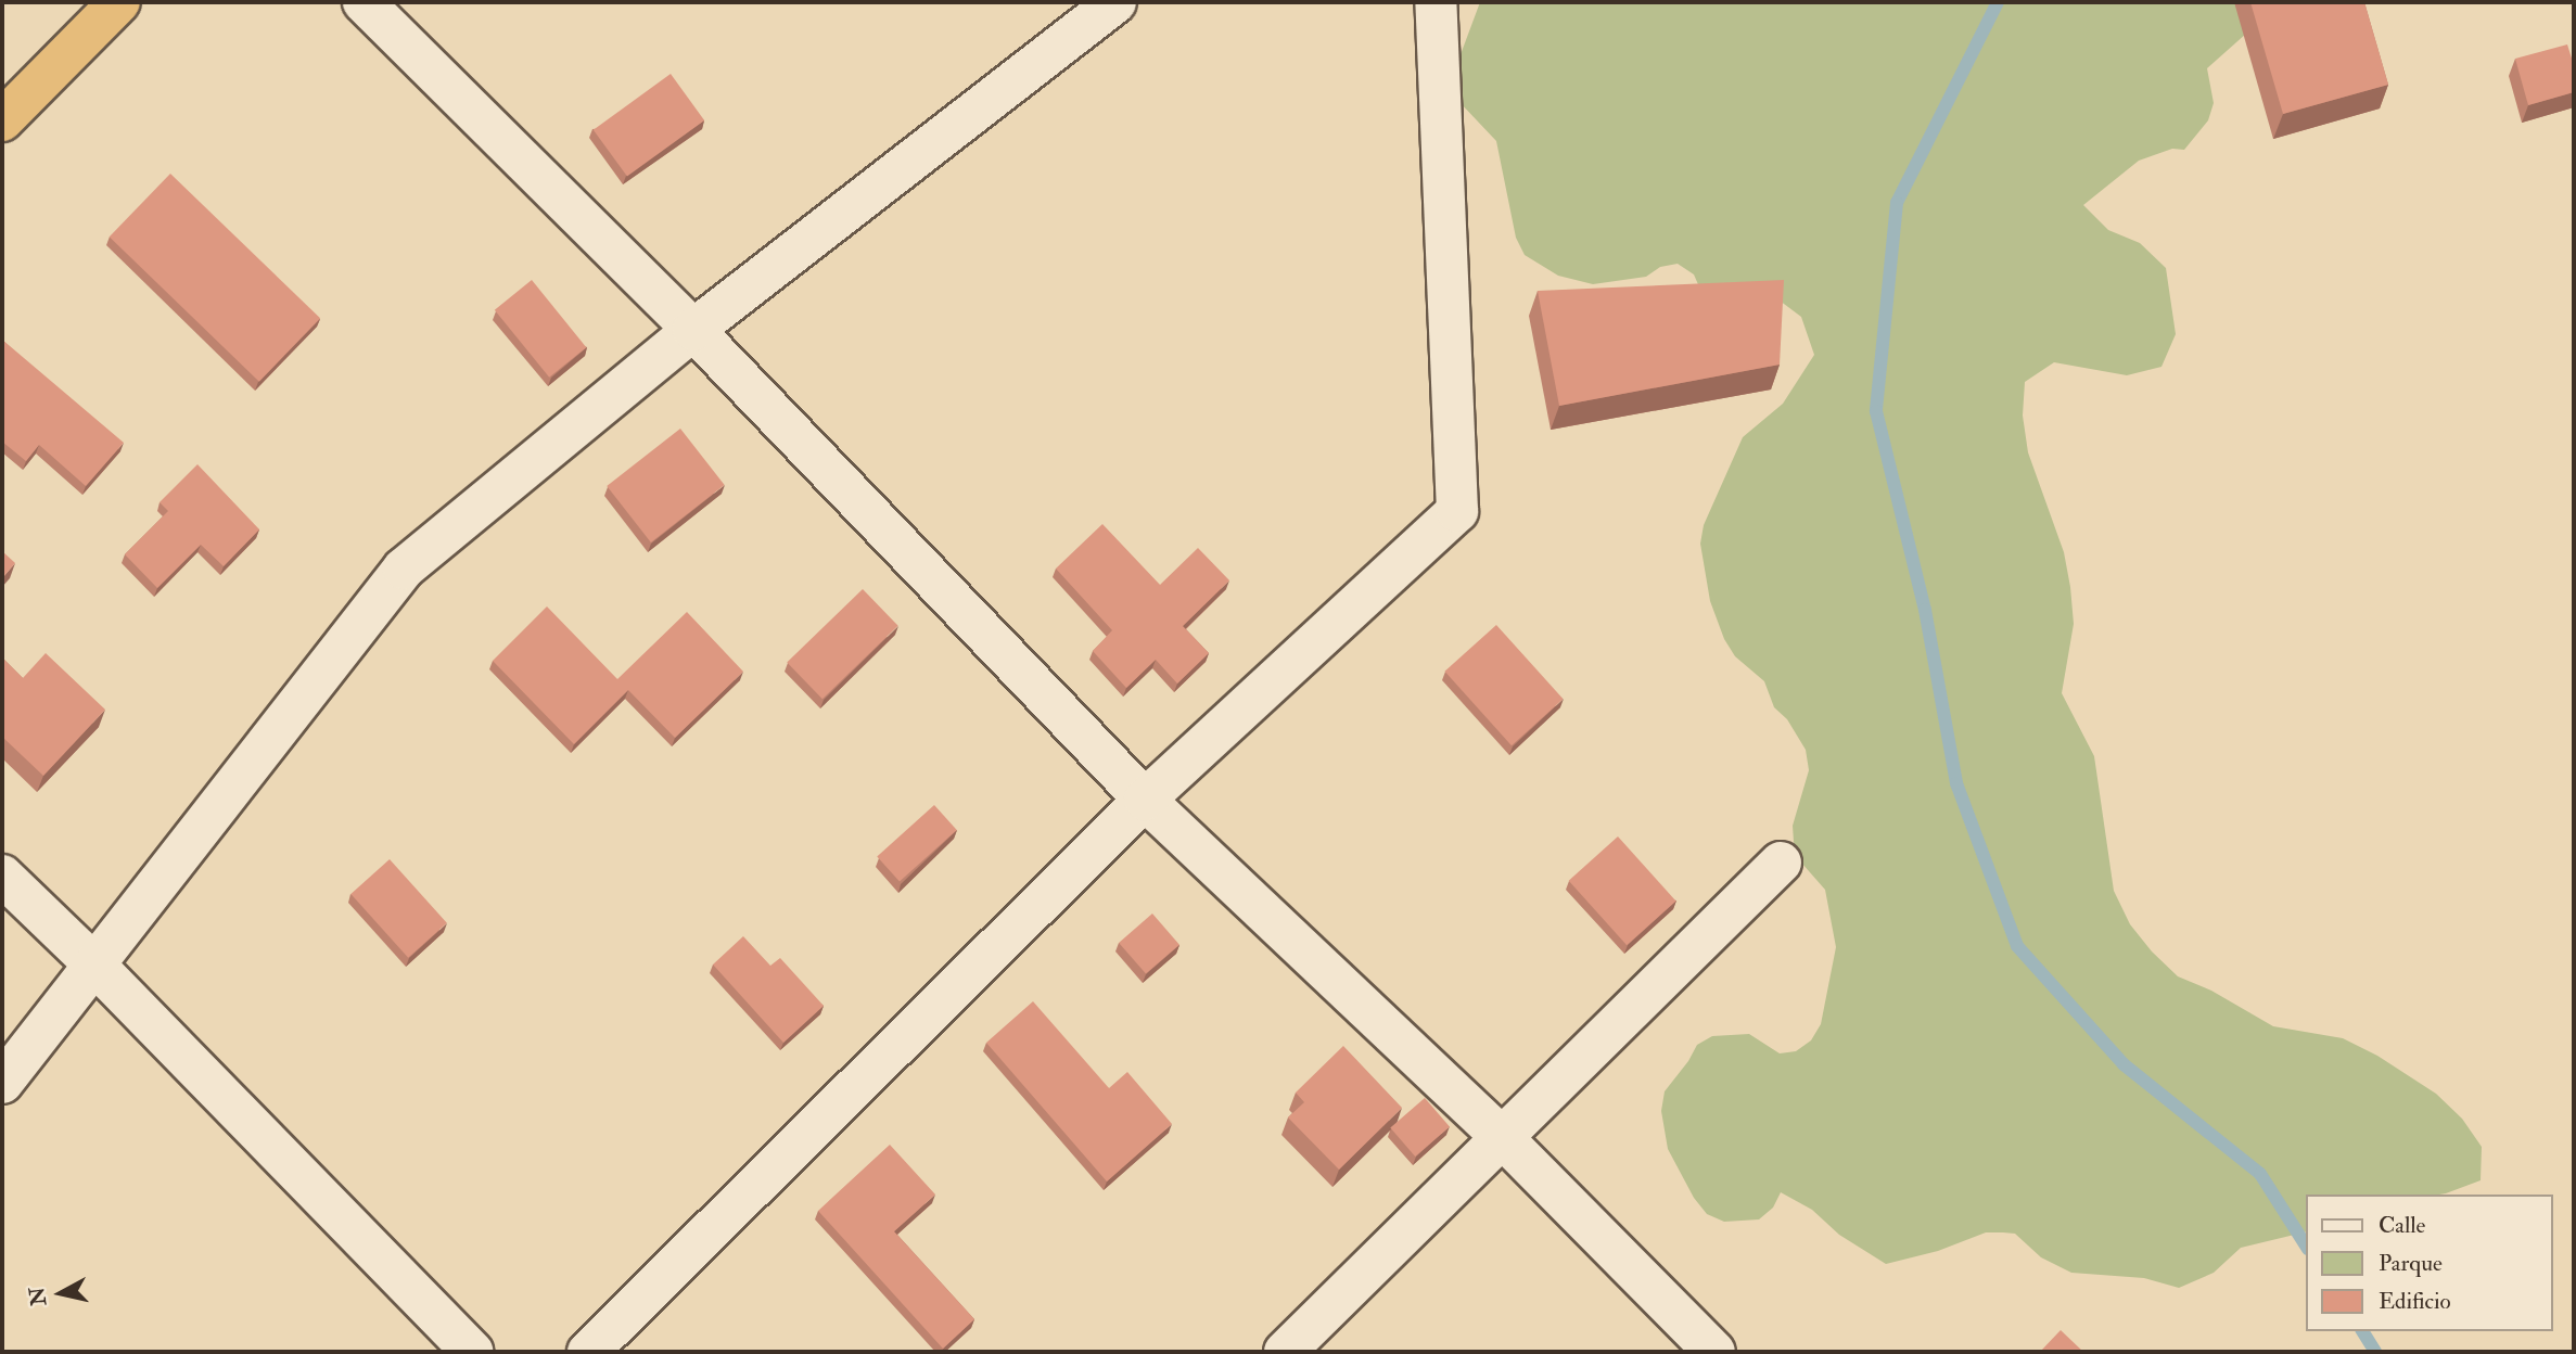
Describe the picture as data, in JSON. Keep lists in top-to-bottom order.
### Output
{
  "legend": ["Calle", "Parque", "Edificio"],
  "north": "left"
}
